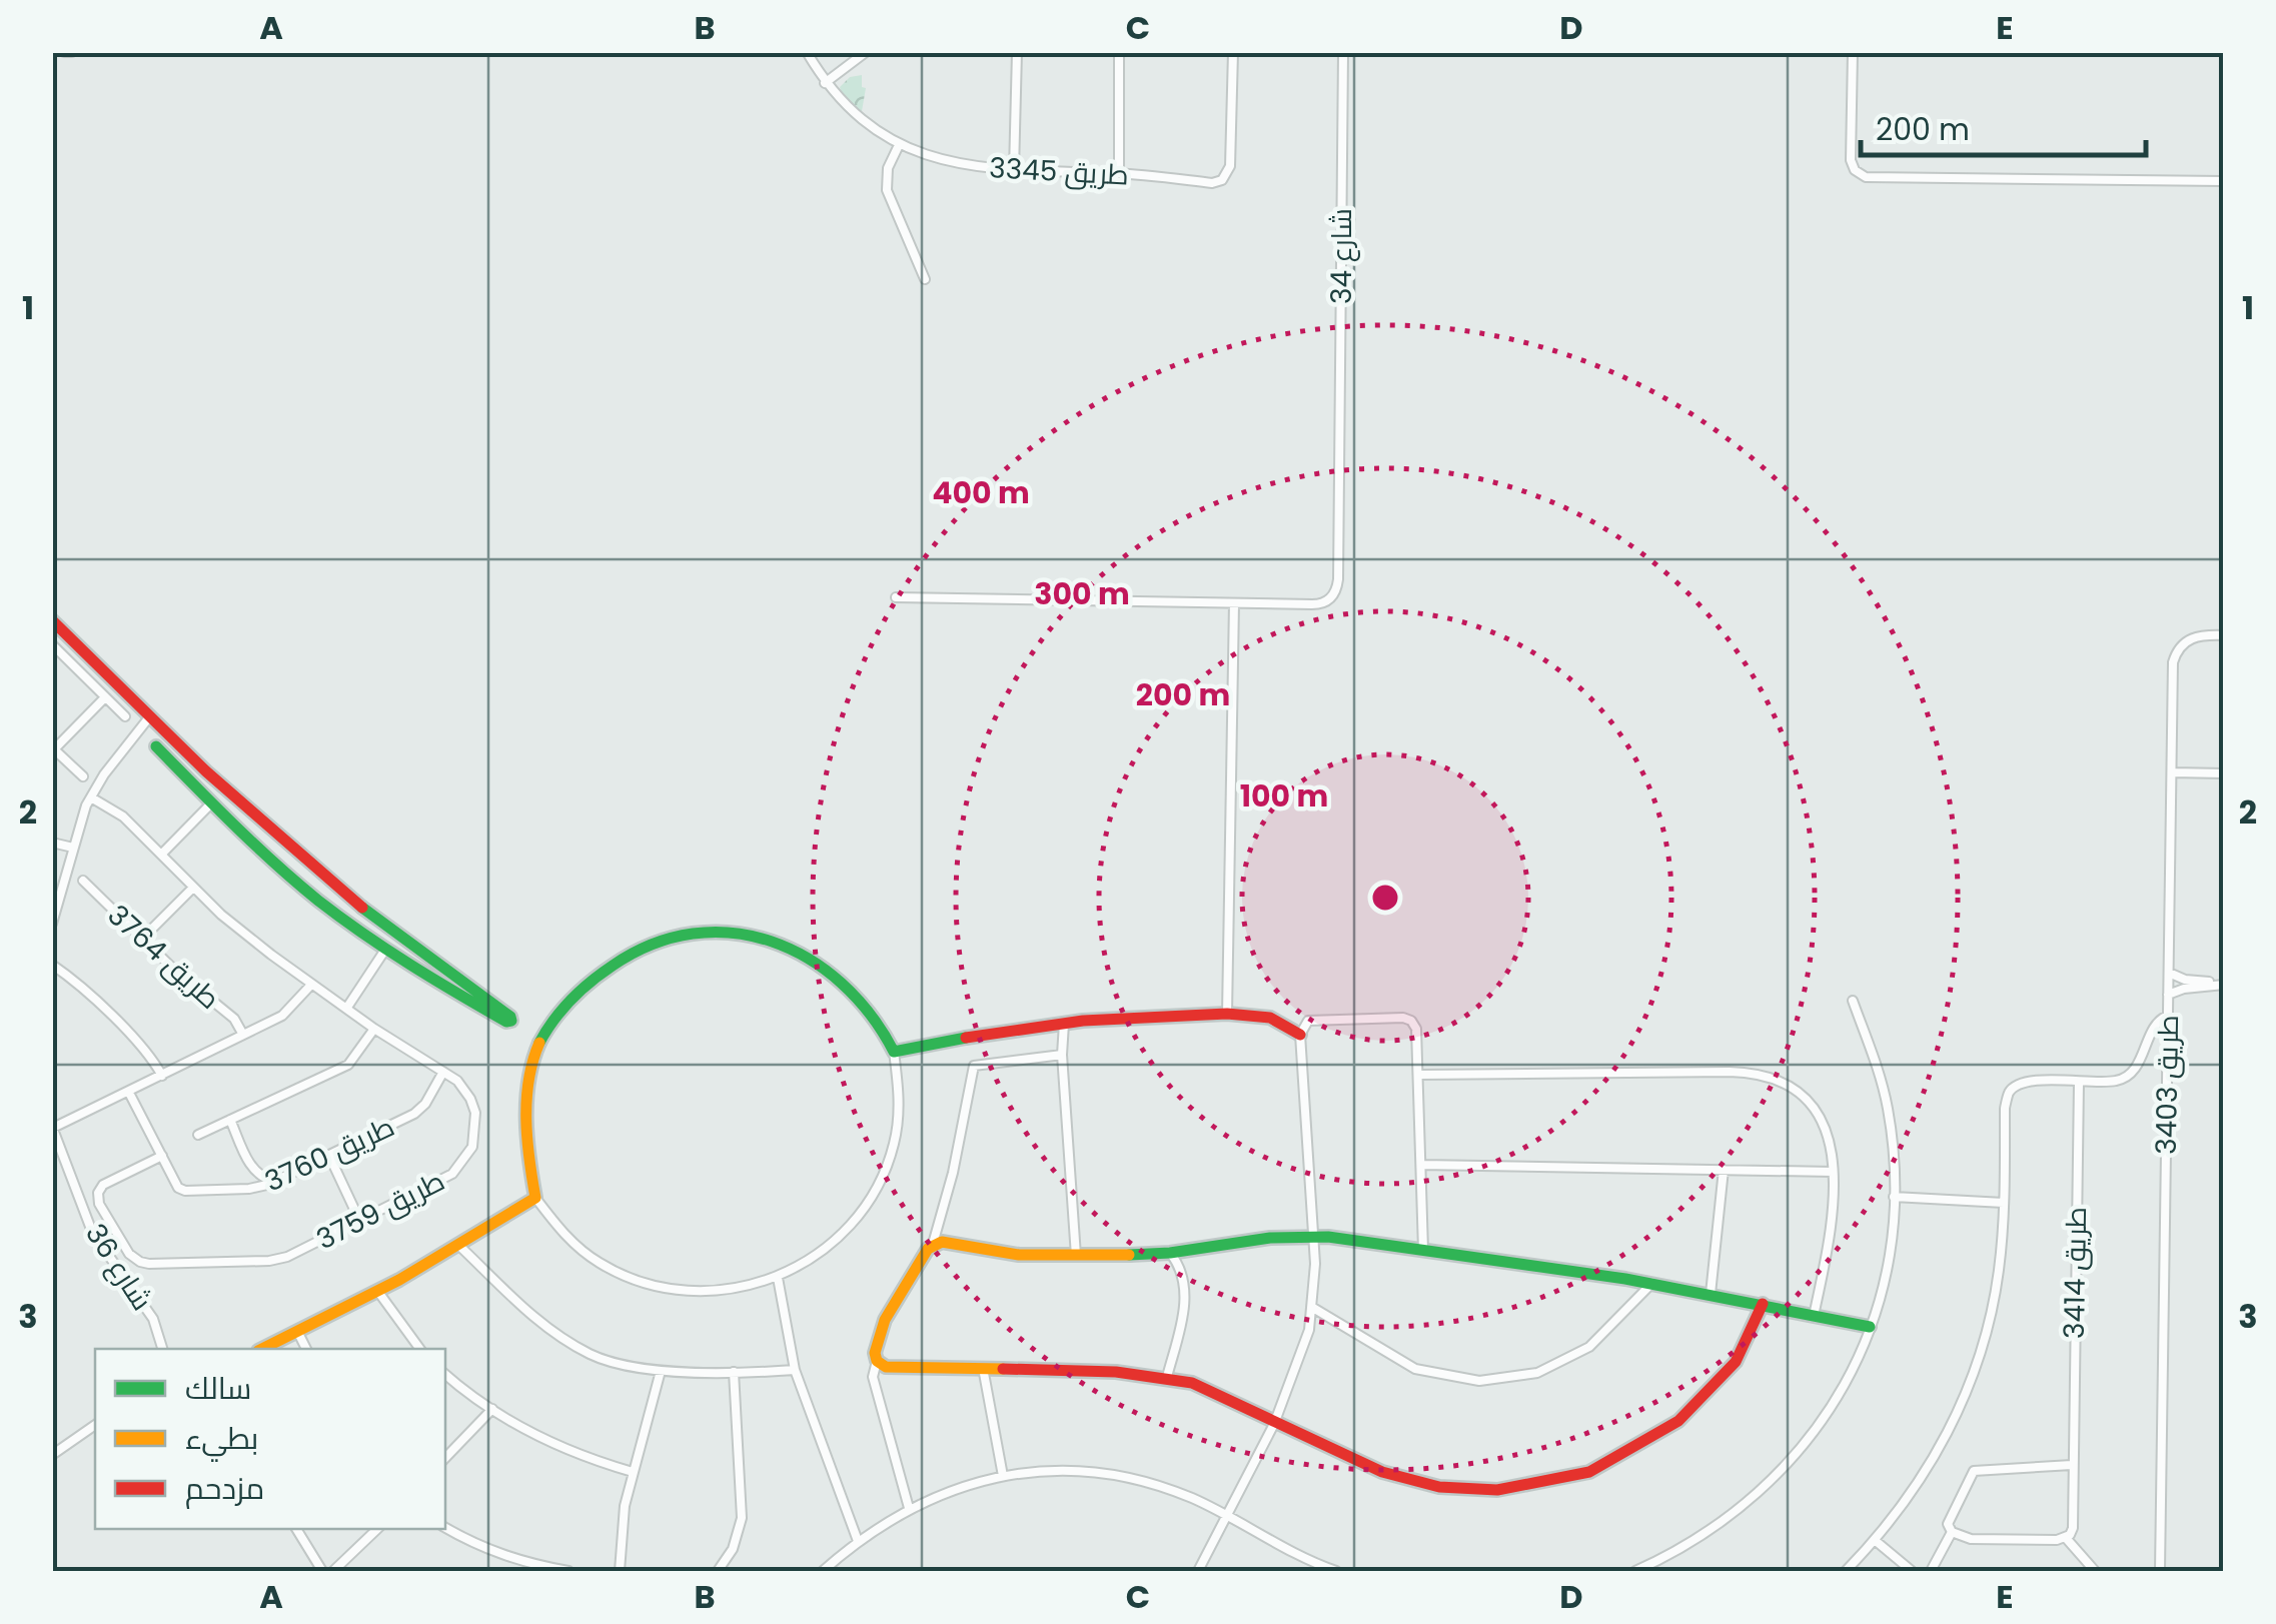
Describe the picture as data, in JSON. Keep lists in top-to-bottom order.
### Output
{
  "streets": {
    "street": [
      "طريق 3345",
      "شارع 34",
      "طريق 3764",
      "طريق 3403",
      "طريق 3760",
      "طريق 3759",
      "شارع 36",
      "طريق 3414"
    ]
  },
  "crossings": [
    ["طريق 3760", "طريق 3759"]
  ],
  "legend": ["سالك", "بطيء", "مزدحم"],
  "scale_bar": "200 m",
  "grid": {
    "columns": [
      "A",
      "B",
      "C",
      "D",
      "E"
    ],
    "rows": ["1", "2", "3"]
  },
  "rings": [
    "400 m",
    "300 m",
    "200 m",
    "100 m"
  ]
}
